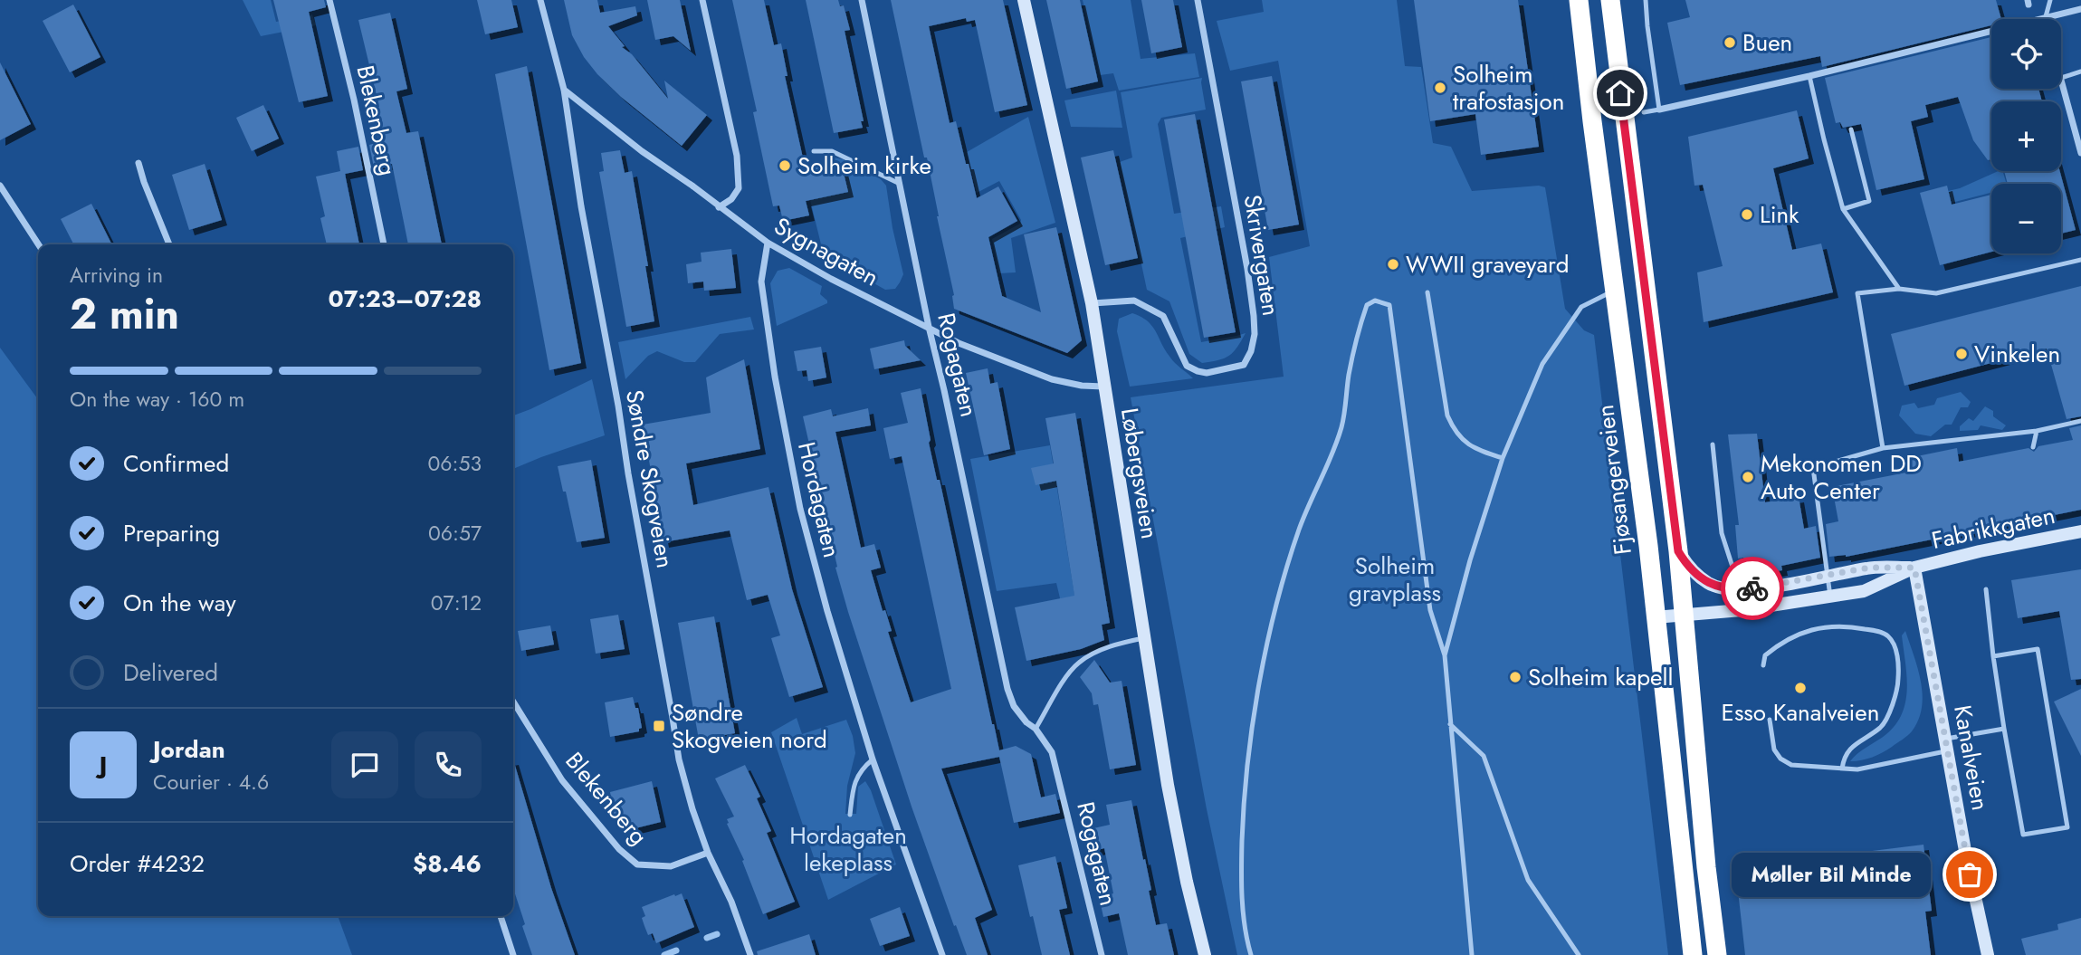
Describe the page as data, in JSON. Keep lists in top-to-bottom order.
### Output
{
  "streets": {
    "highway": ["Fjøsangerveien"],
    "main road": ["Løbergsveien", "Fabrikkgaten", "Kanalveien"],
    "street": [
      "Blekenberg",
      "Sygnagaten",
      "Skrivergaten",
      "Rogagaten",
      "Søndre Skogveien",
      "Hordagaten"
    ]
  },
  "crossings": [
    ["Blekenberg", "Søndre Skogveien"],
    ["Sygnagaten", "Rogagaten"],
    ["Sygnagaten", "Løbergsveien"],
    ["Sygnagaten", "Søndre Skogveien"],
    ["Sygnagaten", "Hordagaten"],
    ["Skrivergaten", "Løbergsveien"],
    ["Fjøsangerveien", "Fabrikkgaten"],
    ["Fabrikkgaten", "Kanalveien"]
  ],
  "parks": ["Solheim gravplass", "Hordagaten lekeplass"],
  "places": {
    "other": [
      "Buen",
      "Solheim trafostasjon",
      "Solheim kirke",
      "Link",
      "WWII graveyard",
      "Vinkelen",
      "Mekonomen DD Auto Center",
      "Solheim kapell",
      "Esso Kanalveien",
      "Møller Bil Minde"
    ],
    "transit": ["Søndre Skogveien nord"]
  },
  "page": {
    "map_buttons": ["+", "−"],
    "heading": ["2 min", "Arriving in", "07:23–07:28"],
    "panel": [
      "Jordan",
      "Courier · 4.6",
      "Order #4232",
      "$8.46"
    ],
    "bar": "On the way · 160 m",
    "list": [
      ["Confirmed", "06:53"],
      ["Preparing", "06:57"],
      ["On the way", "07:12"],
      "Delivered"
    ],
    "round": "J",
    "bubble": "Møller Bil Minde"
  }
}
